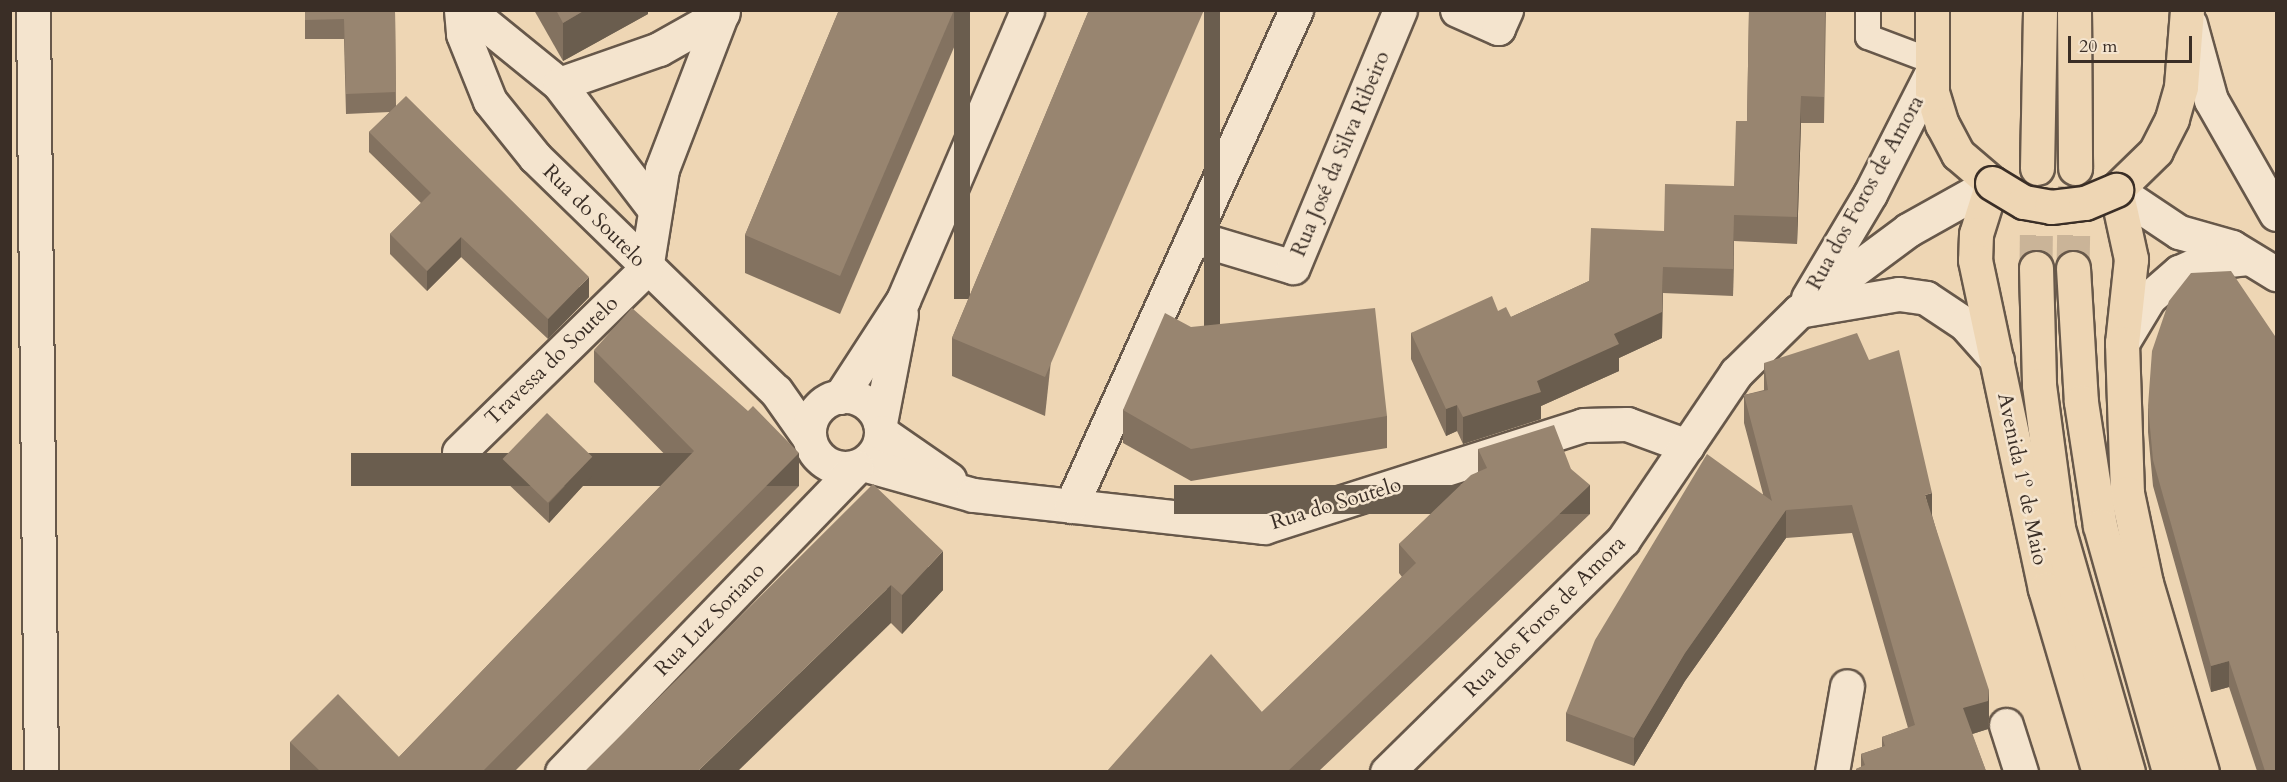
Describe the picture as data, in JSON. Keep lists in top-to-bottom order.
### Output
{
  "streets": {
    "main road": ["Avenida 1º de Maio"],
    "street": [
      "Rua José da Silva Ribeiro",
      "Rua dos Foros de Amora",
      "Rua do Soutelo",
      "Travessa do Soutelo",
      "Rua Luz Soriano"
    ]
  },
  "crossings": [
    ["Rua dos Foros de Amora", "Rua do Soutelo"],
    ["Rua dos Foros de Amora", "Avenida 1º de Maio"],
    ["Rua do Soutelo", "Travessa do Soutelo"],
    ["Rua do Soutelo", "Rua Luz Soriano"]
  ],
  "scale_bar": "20 m"
}
